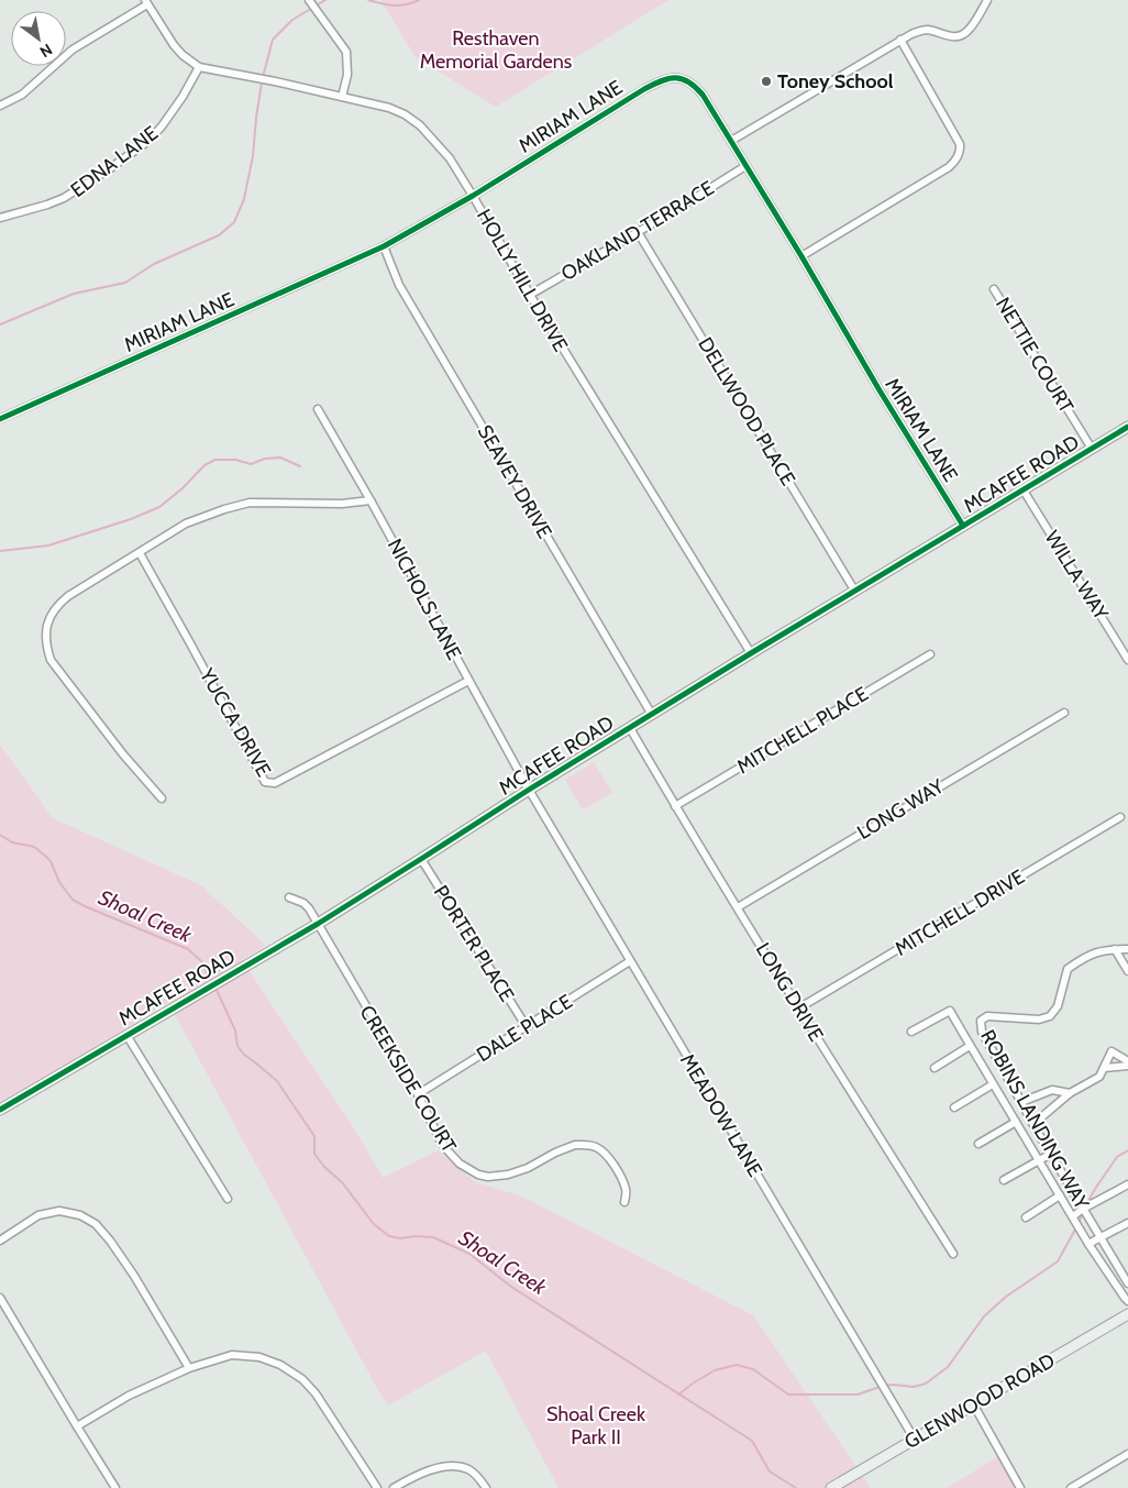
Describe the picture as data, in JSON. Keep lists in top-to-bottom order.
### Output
{
  "streets": {
    "street": [
      "MIRIAM LANE",
      "EDNA LANE",
      "OAKLAND TERRACE",
      "HOLLY HILL DRIVE",
      "NETTIE COURT",
      "DELLWOOD PLACE",
      "MCAFEE ROAD",
      "SEAVEY DRIVE",
      "WILLA WAY",
      "NICHOLS LANE",
      "YUCCA DRIVE",
      "MITCHELL PLACE",
      "LONG WAY",
      "MITCHELL DRIVE",
      "PORTER PLACE",
      "LONG DRIVE",
      "DALE PLACE",
      "CREEKSIDE COURT",
      "MEADOW LANE",
      "ROBINS LANDING WAY",
      "GLENWOOD ROAD"
    ]
  },
  "crossings": [
    ["MIRIAM LANE", "OAKLAND TERRACE"],
    ["MIRIAM LANE", "HOLLY HILL DRIVE"],
    ["MIRIAM LANE", "MCAFEE ROAD"],
    ["MIRIAM LANE", "SEAVEY DRIVE"],
    ["EDNA LANE", "HOLLY HILL DRIVE"],
    ["OAKLAND TERRACE", "HOLLY HILL DRIVE"],
    ["OAKLAND TERRACE", "DELLWOOD PLACE"],
    ["HOLLY HILL DRIVE", "MCAFEE ROAD"],
    ["NETTIE COURT", "MCAFEE ROAD"],
    ["DELLWOOD PLACE", "MCAFEE ROAD"],
    ["MCAFEE ROAD", "SEAVEY DRIVE"],
    ["MCAFEE ROAD", "WILLA WAY"],
    ["MCAFEE ROAD", "NICHOLS LANE"],
    ["MCAFEE ROAD", "PORTER PLACE"],
    ["MCAFEE ROAD", "LONG DRIVE"],
    ["MCAFEE ROAD", "CREEKSIDE COURT"],
    ["MCAFEE ROAD", "MEADOW LANE"],
    ["NICHOLS LANE", "YUCCA DRIVE"],
    ["NICHOLS LANE", "MEADOW LANE"],
    ["MITCHELL PLACE", "LONG DRIVE"],
    ["LONG WAY", "LONG DRIVE"],
    ["MITCHELL DRIVE", "LONG DRIVE"],
    ["PORTER PLACE", "DALE PLACE"],
    ["DALE PLACE", "CREEKSIDE COURT"],
    ["DALE PLACE", "MEADOW LANE"],
    ["MEADOW LANE", "GLENWOOD ROAD"]
  ],
  "water": ["Shoal Creek"],
  "parks": ["Resthaven Memorial Gardens", "Shoal Creek Park II"],
  "places": ["Toney School"],
  "north": "bottom right"
}
